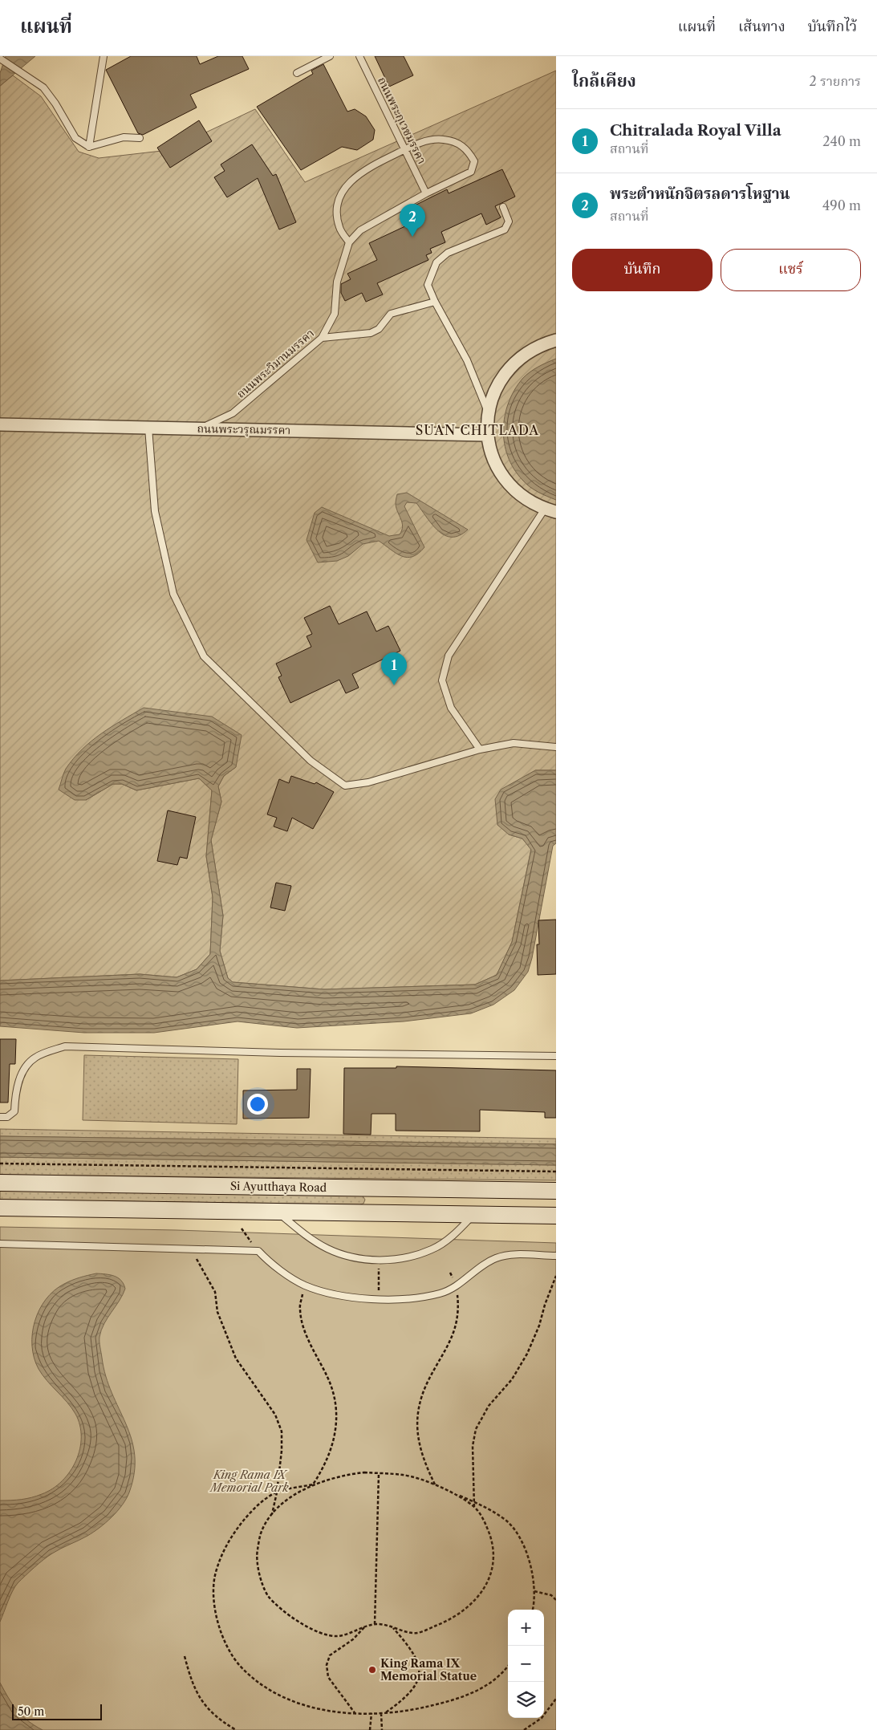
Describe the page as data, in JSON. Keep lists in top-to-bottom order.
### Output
{
  "streets": {
    "main road": ["Si Ayutthaya Road"],
    "street": ["ถนนพระวรุณมรรคา"],
    "lane": ["ถนนพระกุเวชมรรคา", "ถนนพระวิมานมรรคา"]
  },
  "crossings": [
    ["ถนนพระวิมานมรรคา", "ถนนพระวรุณมรรคา"]
  ],
  "districts": ["SUAN CHITLADA"],
  "parks": ["King Rama IX Memorial Park"],
  "places": ["King Rama IX Memorial Statue"],
  "scale_bar": "50 m",
  "page": {
    "header": "แผนที่",
    "nav": ["แผนที่", "เส้นทาง", "บันทึกไว้"],
    "heading": ["ใกล้เคียง", "2 รายการ"],
    "list": [
      {
        "mark": "1",
        "name": "Chitralada Royal Villa",
        "note": "สถานที่",
        "value": "240 m"
      },
      {
        "mark": "2",
        "name": "พระตำหนักจิตรลดารโหฐาน",
        "note": "สถานที่",
        "value": "490 m"
      }
    ],
    "pins": ["2", "1"],
    "buttons": ["บันทึก", "แชร์"],
    "map_buttons": ["+", "−"],
    "scale": "50 m"
  }
}
